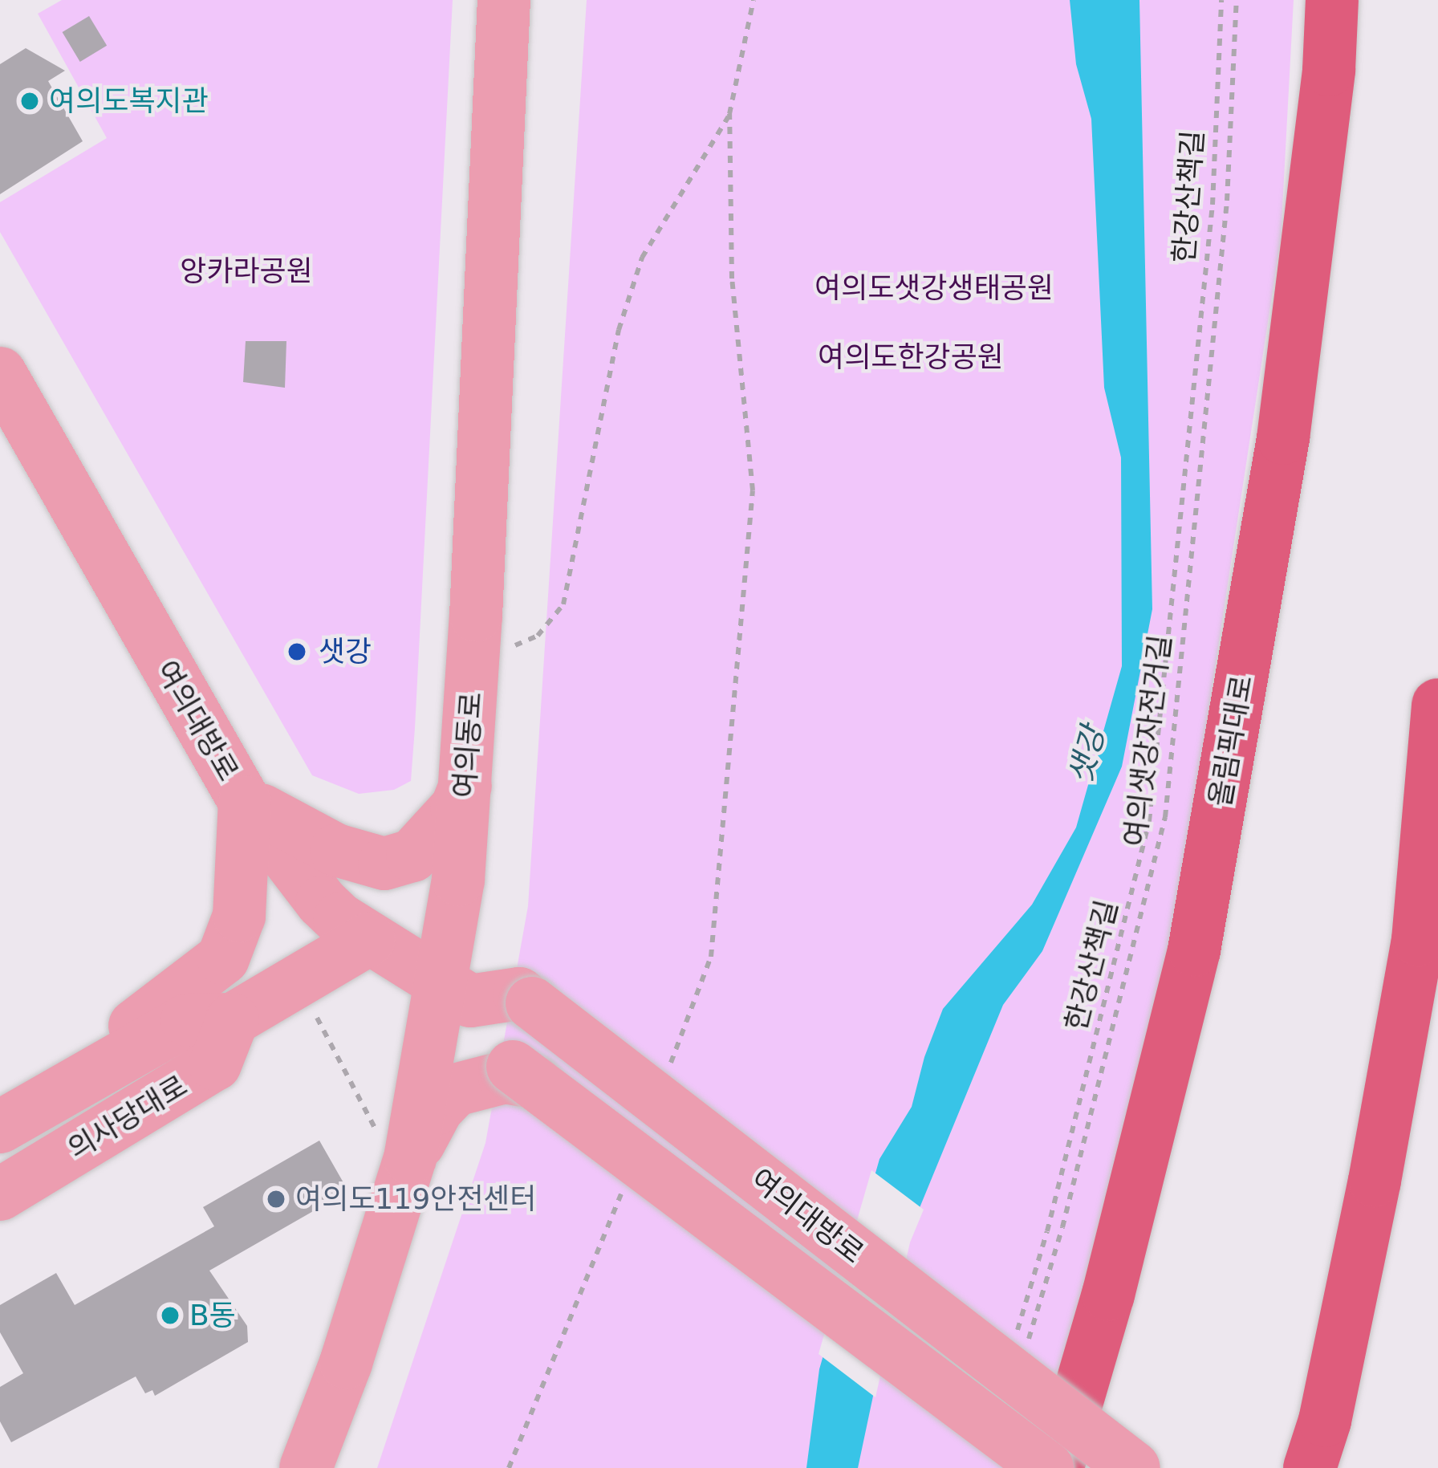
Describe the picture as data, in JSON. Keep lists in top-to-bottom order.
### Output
{
  "streets": {
    "highway": ["올림픽대로"],
    "main road": ["여의대방로", "여의동로", "의사당대로"],
    "path": ["한강산책길", "여의샛강자전거길"]
  },
  "crossings": [
    ["여의대방로", "여의동로"],
    ["여의대방로", "의사당대로"]
  ],
  "water": ["샛강"],
  "parks": ["앙카라공원", "여의도샛강생태공원", "여의도한강공원"],
  "places": [
    "여의도복지관",
    "샛강",
    "여의도119안전센터",
    "B동"
  ]
}
